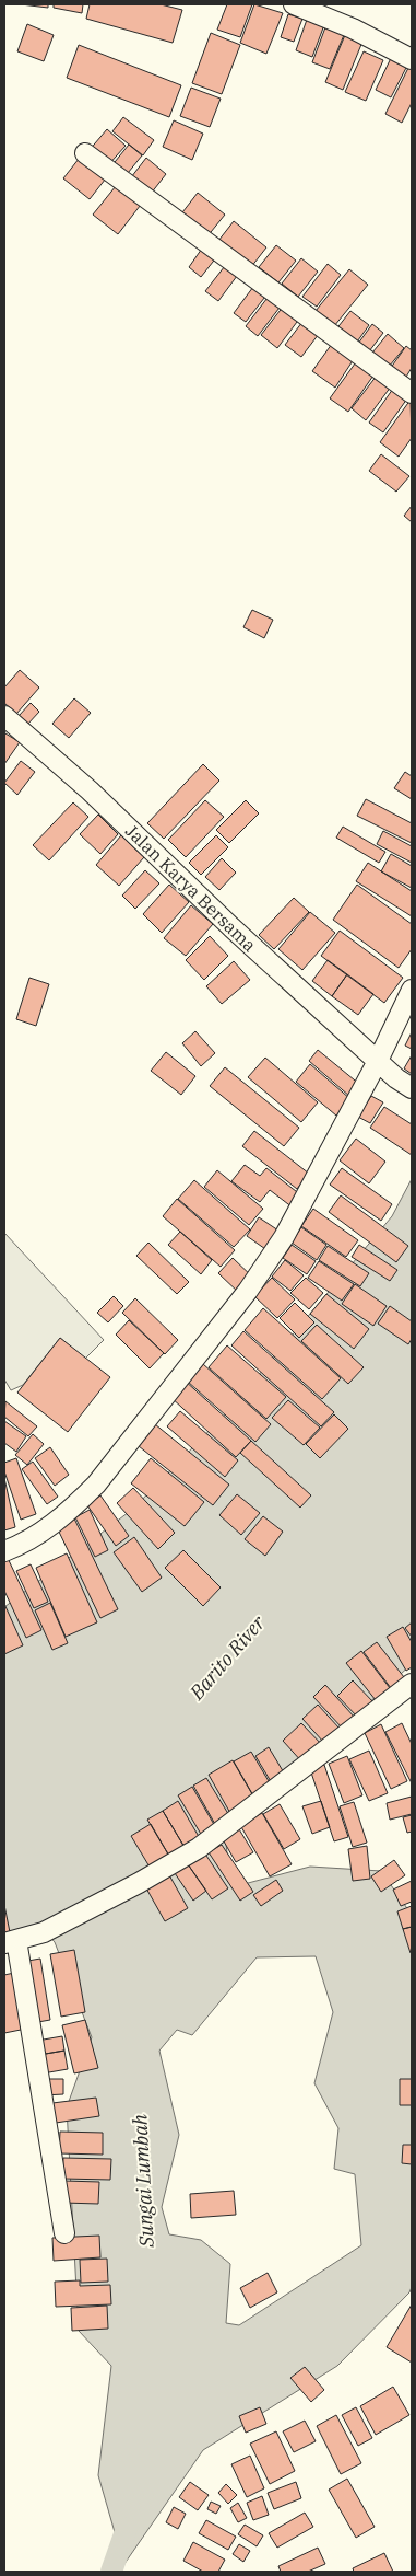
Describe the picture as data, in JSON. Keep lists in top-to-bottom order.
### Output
{
  "streets": {
    "street": ["Jalan Karya Bersama"]
  },
  "water": ["Barito River", "Sungai Lumbah"]
}
